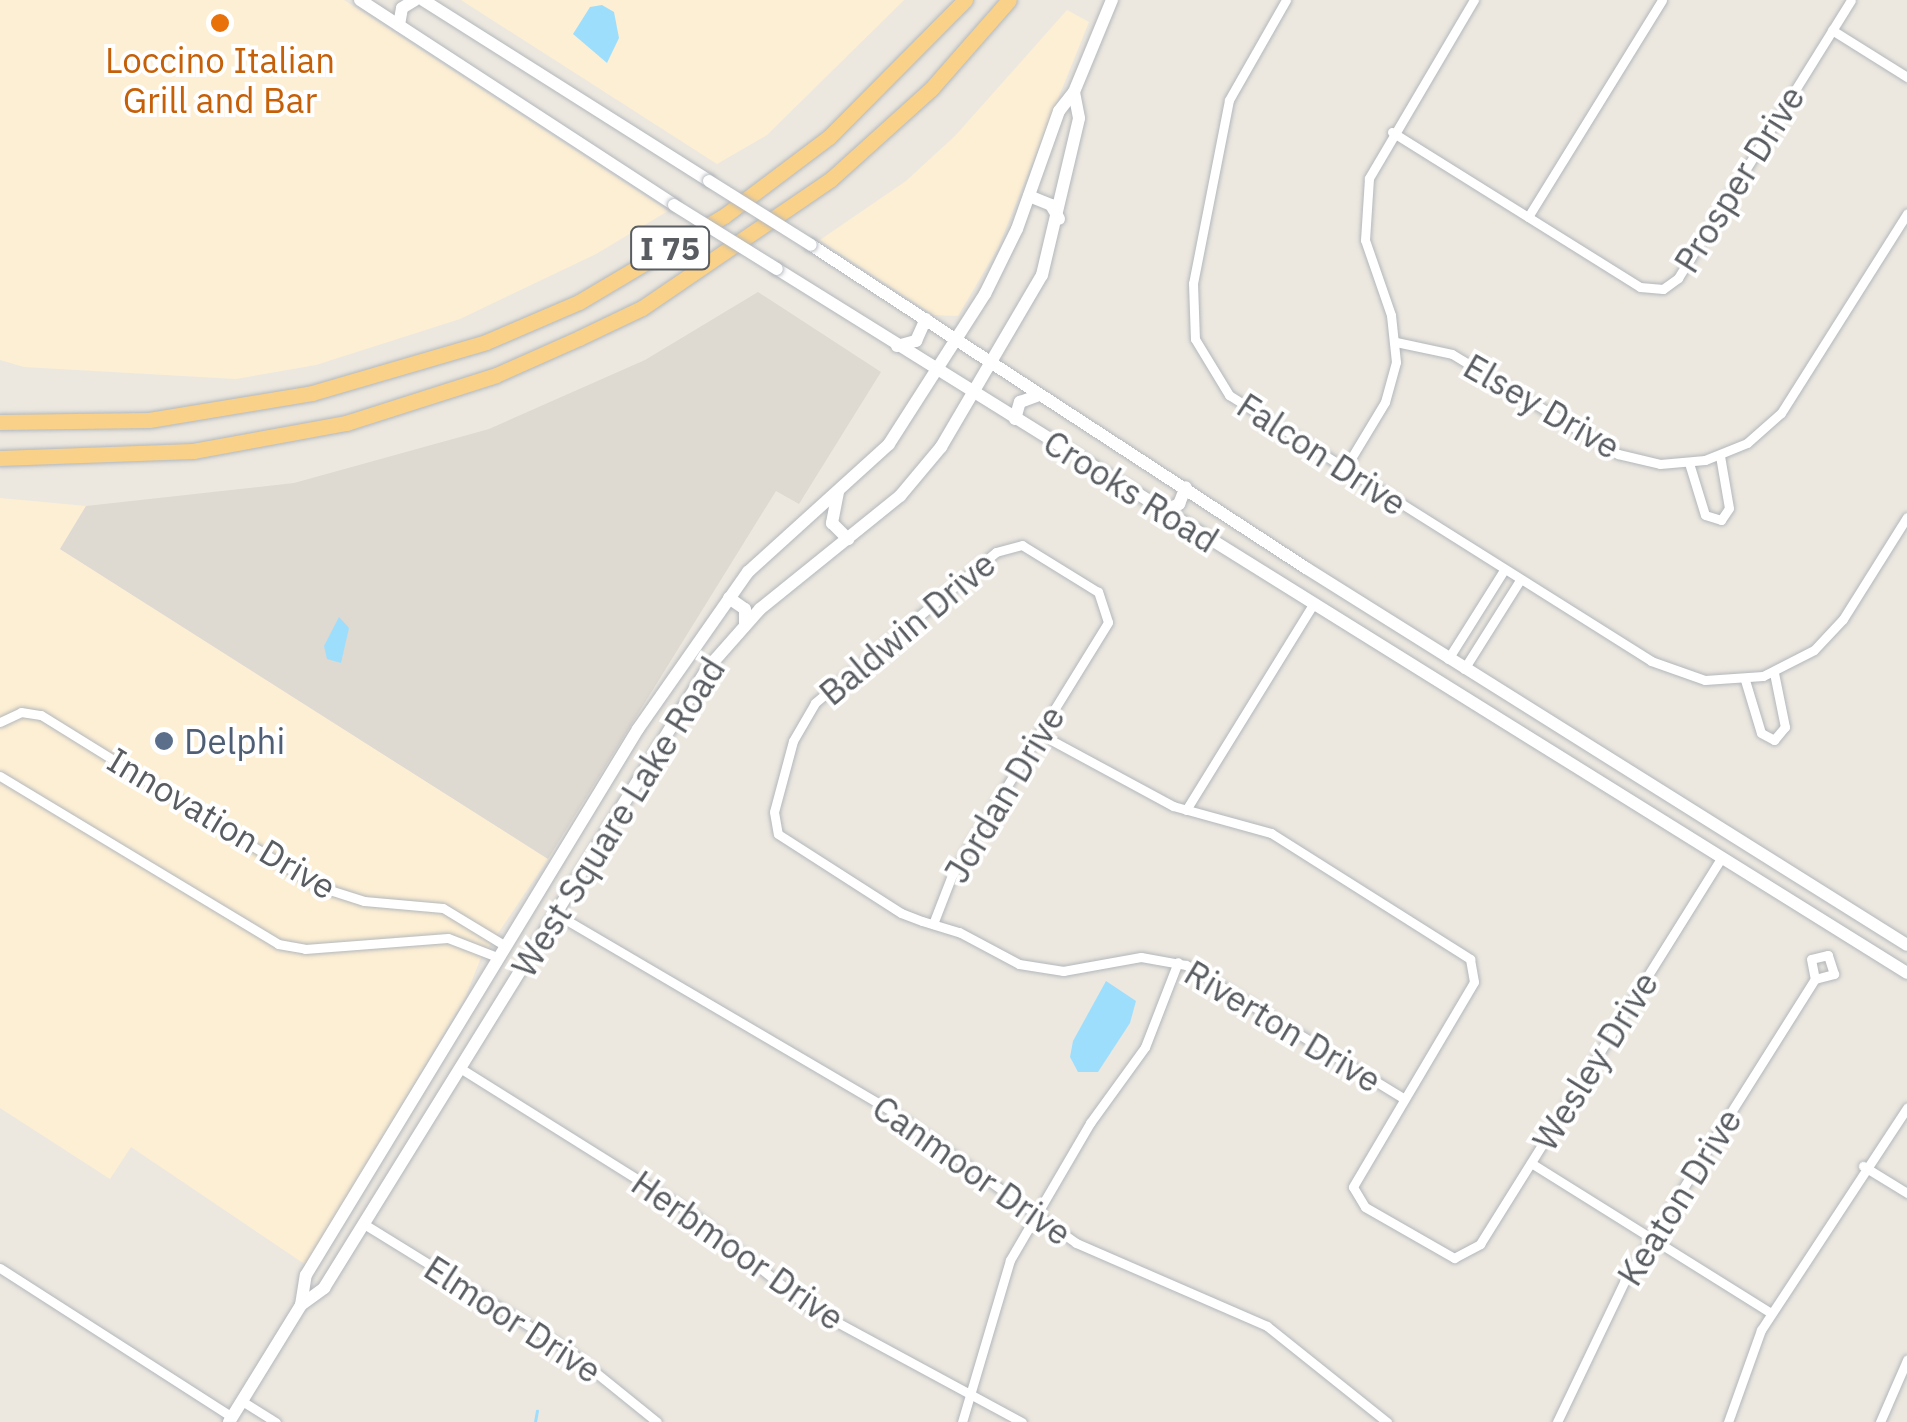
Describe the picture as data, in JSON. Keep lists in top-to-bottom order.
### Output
{
  "streets": {
    "highway": ["I 75"],
    "main road": ["Crooks Road", "West Square Lake Road"],
    "street": [
      "Prosper Drive",
      "Elsey Drive",
      "Falcon Drive",
      "Baldwin Drive",
      "Jordan Drive",
      "Innovation Drive",
      "Riverton Drive",
      "Wesley Drive",
      "Canmoor Drive",
      "Keaton Drive",
      "Herbmoor Drive",
      "Elmoor Drive"
    ]
  },
  "crossings": [
    ["Crooks Road", "West Square Lake Road"],
    ["Crooks Road", "Wesley Drive"],
    ["Baldwin Drive", "Jordan Drive"],
    ["Jordan Drive", "Riverton Drive"],
    ["West Square Lake Road", "Innovation Drive"],
    ["West Square Lake Road", "Canmoor Drive"],
    ["West Square Lake Road", "Herbmoor Drive"],
    ["West Square Lake Road", "Elmoor Drive"],
    ["Riverton Drive", "Wesley Drive"]
  ],
  "places": ["Loccino Italian Grill and Bar", "Delphi"]
}
